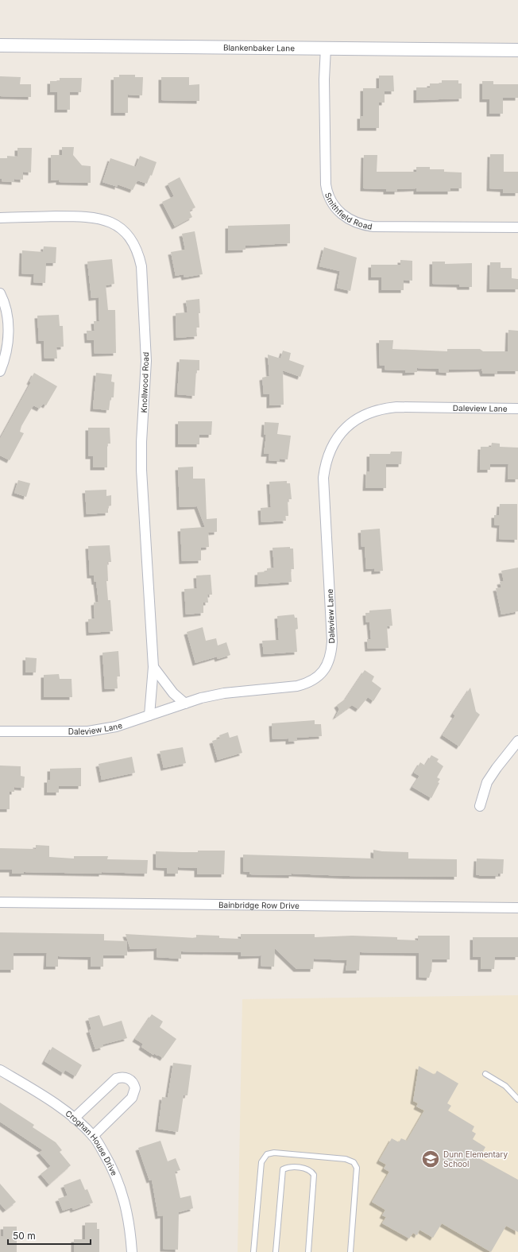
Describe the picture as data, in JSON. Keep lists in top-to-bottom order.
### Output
{
  "streets": {
    "street": [
      "Blankenbaker Lane",
      "Smithfield Road",
      "Knollwood Road",
      "Daleview Lane",
      "Bainbridge Row Drive",
      "Croghan House Drive"
    ]
  },
  "crossings": [
    ["Blankenbaker Lane", "Smithfield Road"],
    ["Knollwood Road", "Daleview Lane"]
  ],
  "places": {
    "school or university": ["Dunn Elementary School"]
  },
  "scale_bar": "50 m"
}
